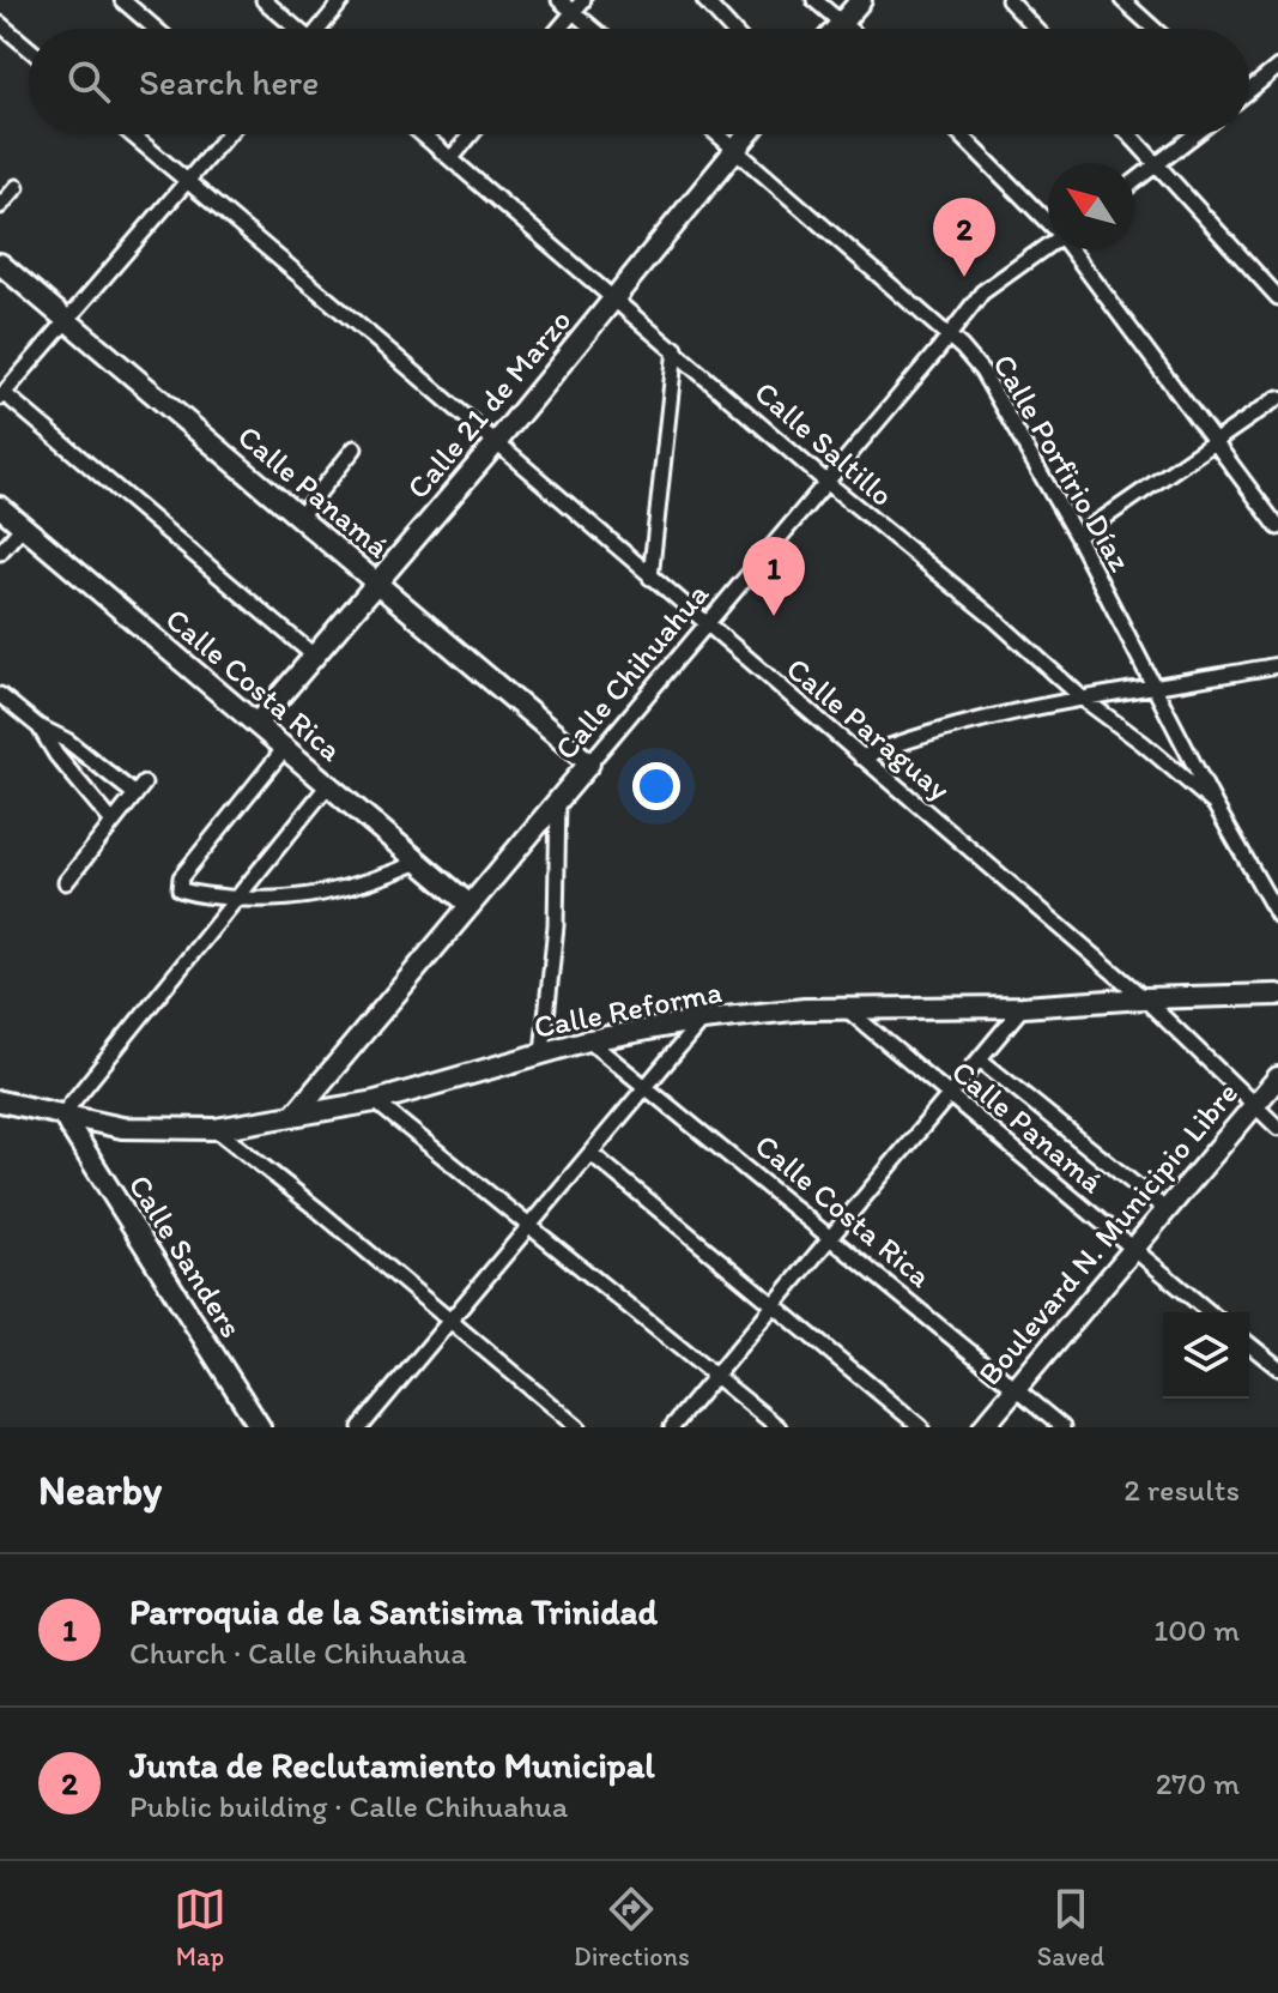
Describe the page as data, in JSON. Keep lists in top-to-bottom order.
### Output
{
  "streets": {
    "street": [
      "Calle 21 de Marzo",
      "Calle Saltillo",
      "Calle Porfirio Díaz",
      "Calle Panamá",
      "Calle Chihuahua",
      "Calle Costa Rica",
      "Calle Paraguay",
      "Calle Reforma",
      "Boulevard N. Municipio Libre",
      "Calle Sanders"
    ]
  },
  "crossings": [
    ["Calle 21 de Marzo", "Calle Saltillo"],
    ["Calle 21 de Marzo", "Calle Porfirio Díaz"],
    ["Calle 21 de Marzo", "Calle Panamá"],
    ["Calle 21 de Marzo", "Calle Costa Rica"],
    ["Calle 21 de Marzo", "Calle Paraguay"],
    ["Calle Saltillo", "Calle Porfirio Díaz"],
    ["Calle Saltillo", "Calle Chihuahua"],
    ["Calle Porfirio Díaz", "Calle Chihuahua"],
    ["Calle Panamá", "Calle Chihuahua"],
    ["Calle Panamá", "Calle Reforma"],
    ["Calle Panamá", "Boulevard N. Municipio Libre"],
    ["Calle Chihuahua", "Calle Costa Rica"],
    ["Calle Chihuahua", "Calle Paraguay"],
    ["Calle Chihuahua", "Calle Reforma"],
    ["Calle Costa Rica", "Calle Reforma"],
    ["Calle Costa Rica", "Boulevard N. Municipio Libre"],
    ["Calle Paraguay", "Calle Reforma"],
    ["Calle Paraguay", "Boulevard N. Municipio Libre"],
    ["Calle Reforma", "Calle Sanders"]
  ],
  "north": "top left",
  "page": {
    "search": "Search here",
    "pins": ["2", "1"],
    "heading": ["Nearby", "2 results"],
    "list": [
      {
        "mark": "1",
        "name": "Parroquia de la Santisima Trinidad",
        "note": "Church · Calle Chihuahua",
        "value": "100 m"
      },
      {
        "mark": "2",
        "name": "Junta de Reclutamiento Municipal",
        "note": "Public building · Calle Chihuahua",
        "value": "270 m"
      }
    ],
    "nav": ["Map", "Directions", "Saved"]
  }
}
